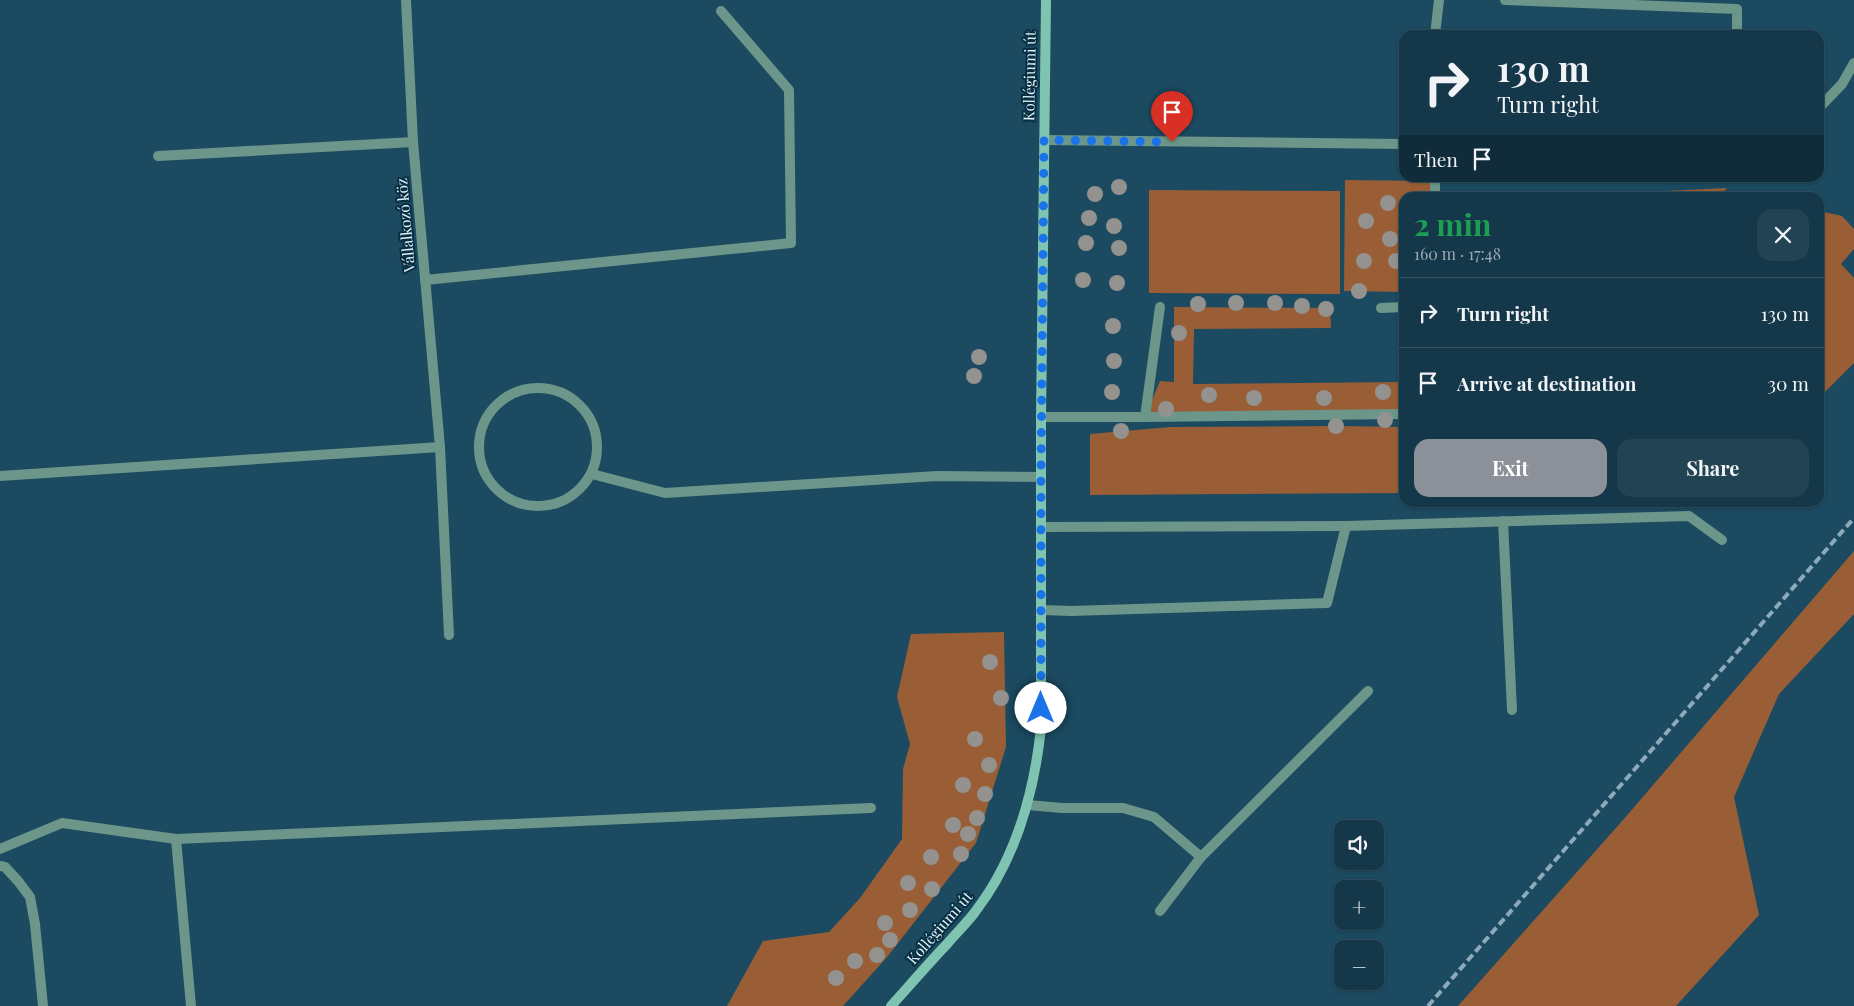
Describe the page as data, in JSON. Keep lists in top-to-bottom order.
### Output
{
  "streets": {
    "street": ["Kollégiumi út"],
    "lane": ["Vállalkozó köz"]
  },
  "page": {
    "turn": ["130 m", "Turn right"],
    "then": "Then",
    "heading": ["2 min", "160 m · 17:48"],
    "list": [
      {
        "name": "Turn right",
        "value": "130 m"
      },
      {
        "name": "Arrive at destination",
        "value": "30 m"
      }
    ],
    "buttons": ["Exit", "Share"],
    "map_buttons": ["+", "−"]
  }
}
